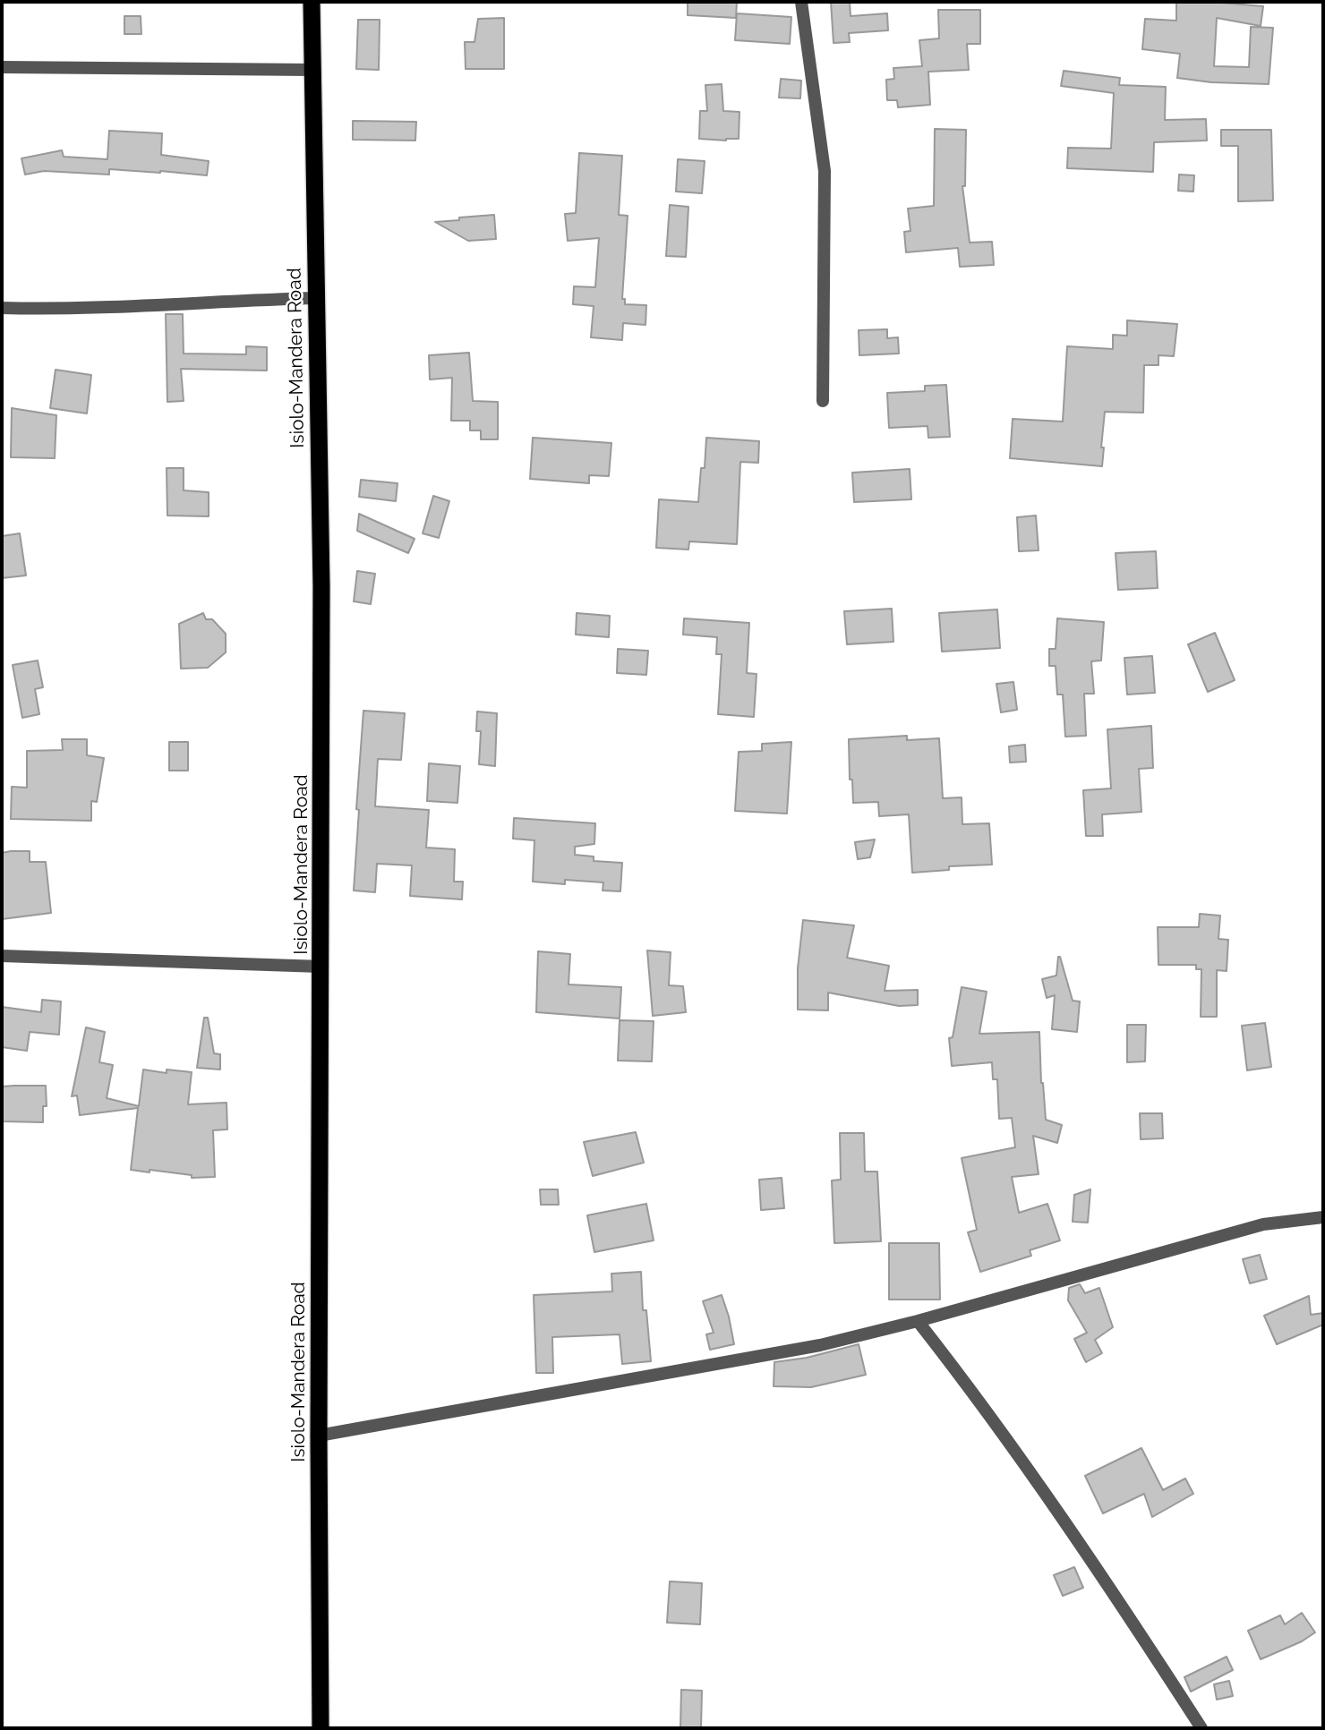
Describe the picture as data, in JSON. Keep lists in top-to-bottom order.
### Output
{
  "streets": {
    "highway": ["Isiolo-Mandera Road"]
  }
}
